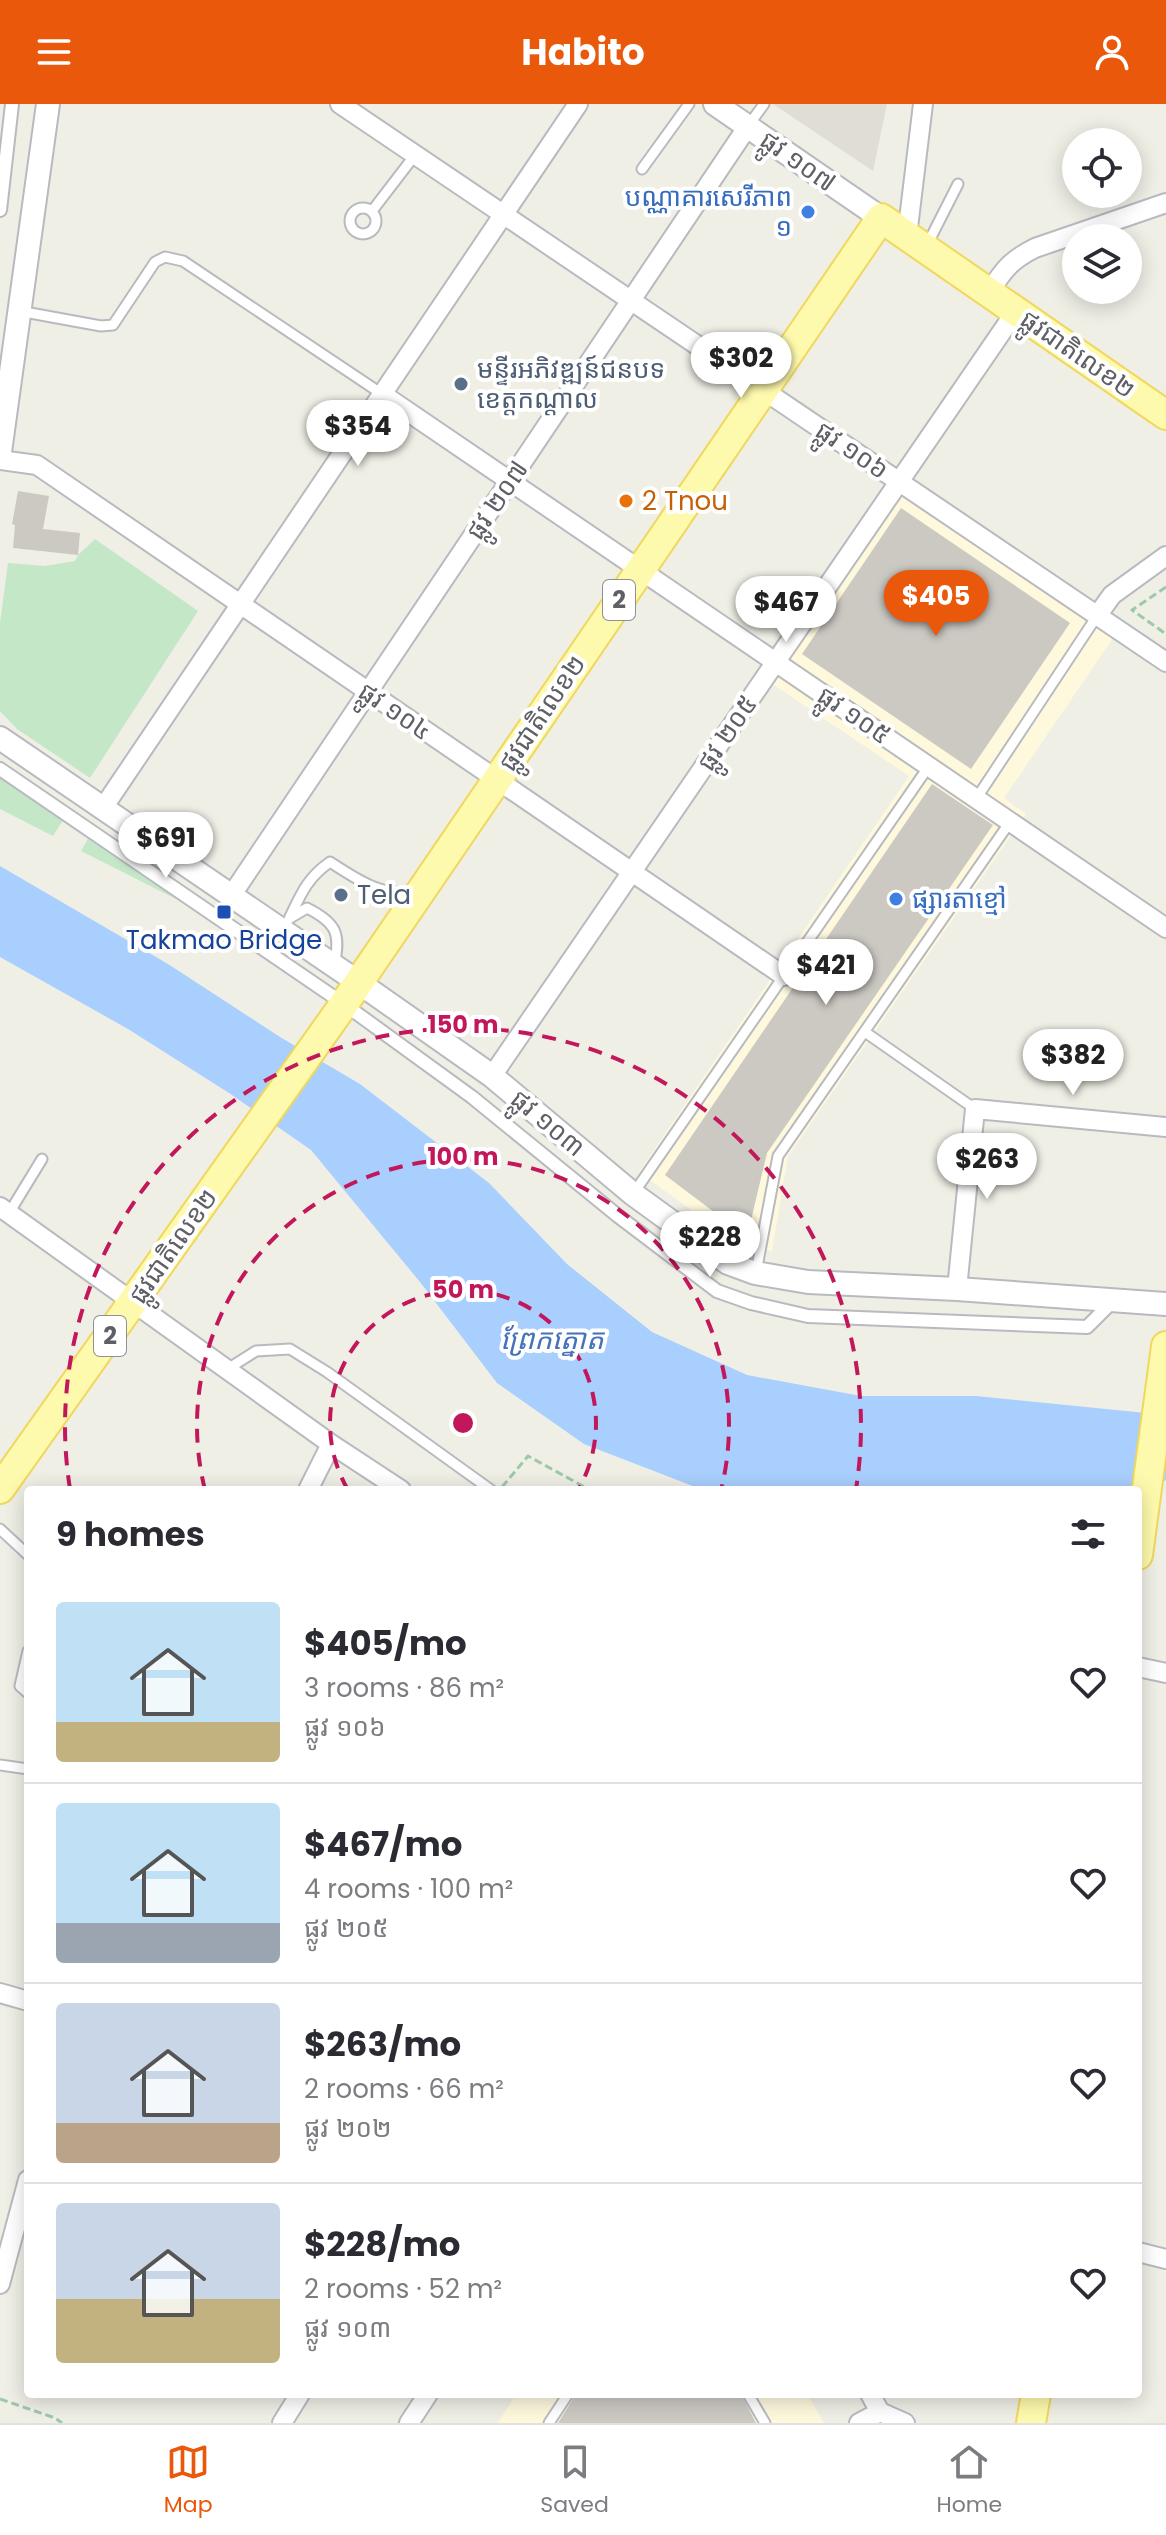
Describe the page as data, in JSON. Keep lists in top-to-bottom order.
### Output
{
  "streets": {
    "main road": ["ផ្លូវជាតិលេខ២", "2"],
    "street": [
      "ផ្លូវ ១០៧",
      "ផ្លូវ ១០៦",
      "ផ្លូវ ២០៧",
      "ផ្លូវ ១០៤",
      "ផ្លូវ ១០៥",
      "ផ្លូវ ២០៥",
      "ផ្លូវ ១០៣"
    ]
  },
  "crossings": [
    ["ផ្លូវ ១០៧", "ផ្លូវជាតិលេខ២"],
    ["ផ្លូវ ១០៧", "ផ្លូវ ២០៧"],
    ["ផ្លូវជាតិលេខ២", "ផ្លូវ ១០៦"],
    ["ផ្លូវជាតិលេខ២", "ផ្លូវ ១០៤"],
    ["ផ្លូវជាតិលេខ២", "ផ្លូវ ១០៥"],
    ["ផ្លូវជាតិលេខ២", "ផ្លូវ ២០៥"],
    ["ផ្លូវជាតិលេខ២", "ផ្លូវ ១០៣"],
    ["ផ្លូវ ១០៦", "ផ្លូវ ២០៧"],
    ["ផ្លូវ ១០៦", "ផ្លូវ ២០៥"],
    ["ផ្លូវ ២០៧", "ផ្លូវ ១០៤"],
    ["ផ្លូវ ២០៧", "ផ្លូវ ១០៥"],
    ["ផ្លូវ ២០៧", "ផ្លូវ ១០៣"],
    ["ផ្លូវ ១០៤", "ផ្លូវ ២០៥"],
    ["ផ្លូវ ១០៥", "ផ្លូវ ២០៥"],
    ["ផ្លូវ ២០៥", "ផ្លូវ ១០៣"]
  ],
  "water": ["ព្រែកត្នោត"],
  "places": {
    "other": [
      "បណ្ណាគារសេរីភាព ១",
      "មន្ទីរអភិវឌ្ឍន៍ជនបទ ខេត្តកណ្តាល",
      "2 Tnou",
      "Tela",
      "ផ្សារតាខ្មៅ"
    ],
    "transit": ["Takmao Bridge"]
  },
  "page": {
    "header": "Habito",
    "price": [
      "$302",
      "$354",
      "$405",
      "$467",
      "$691",
      "$421",
      "$382",
      "$263",
      "$228"
    ],
    "heading": "9 homes",
    "list": [
      {
        "name": "$405/mo",
        "note": "3 rooms · 86 m² · ផ្លូវ ១០៦"
      },
      {
        "name": "$467/mo",
        "note": "4 rooms · 100 m² · ផ្លូវ ២០៥"
      },
      {
        "name": "$263/mo",
        "note": "2 rooms · 66 m² · ផ្លូវ ២០២"
      },
      {
        "name": "$228/mo",
        "note": "2 rooms · 52 m² · ផ្លូវ ១០៣"
      }
    ],
    "tabs": ["Map", "Saved", "Home"]
  },
  "rings": ["150 m", "100 m", "50 m"]
}
